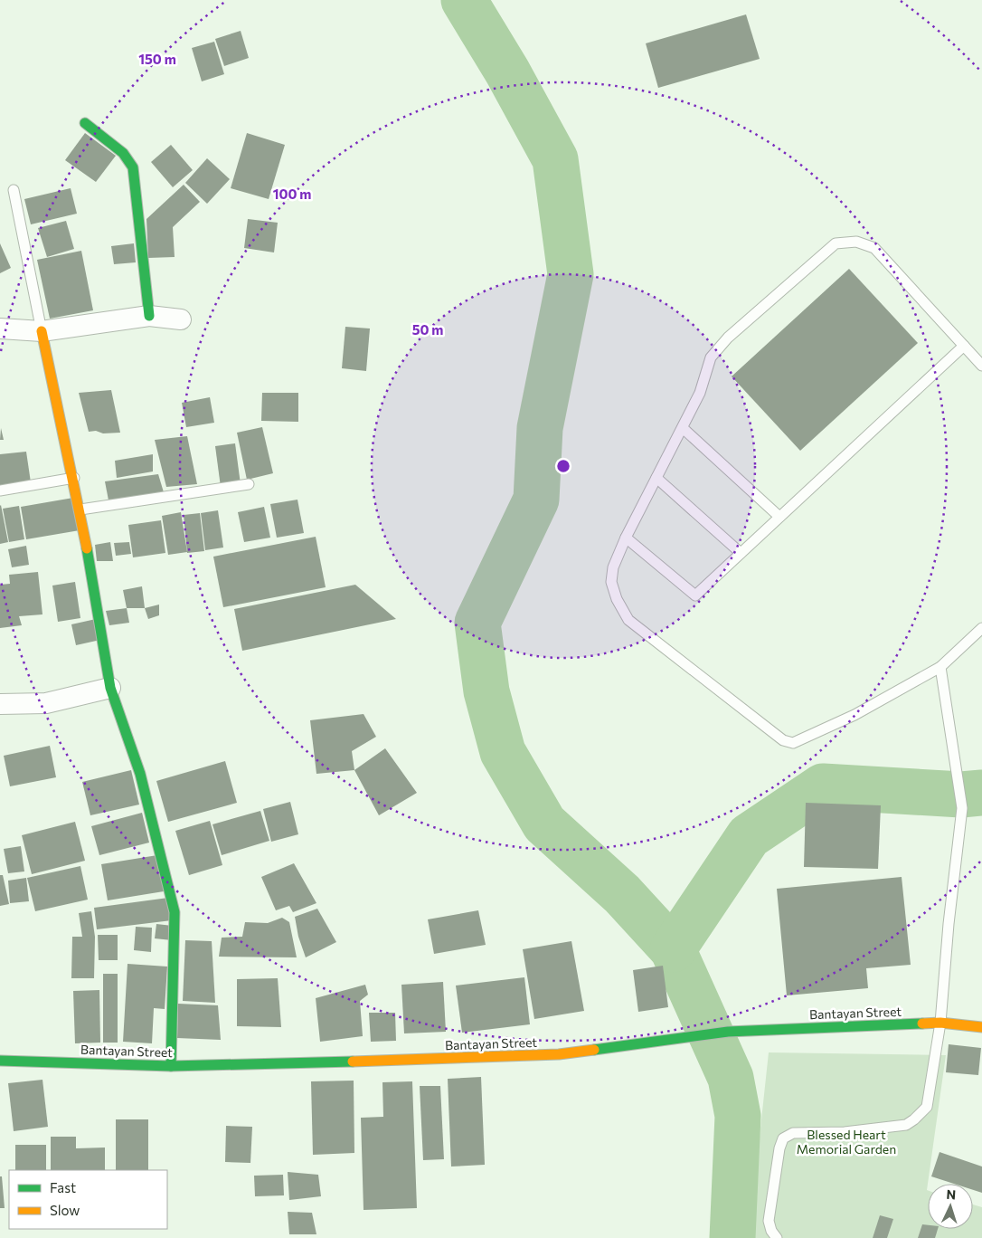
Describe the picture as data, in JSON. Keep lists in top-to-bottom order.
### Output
{
  "streets": {
    "main road": ["Bantayan Street"]
  },
  "parks": ["Blessed Heart Memorial Garden"],
  "legend": ["Fast", "Slow"],
  "north": "top",
  "rings": ["150 m", "100 m", "50 m"]
}
